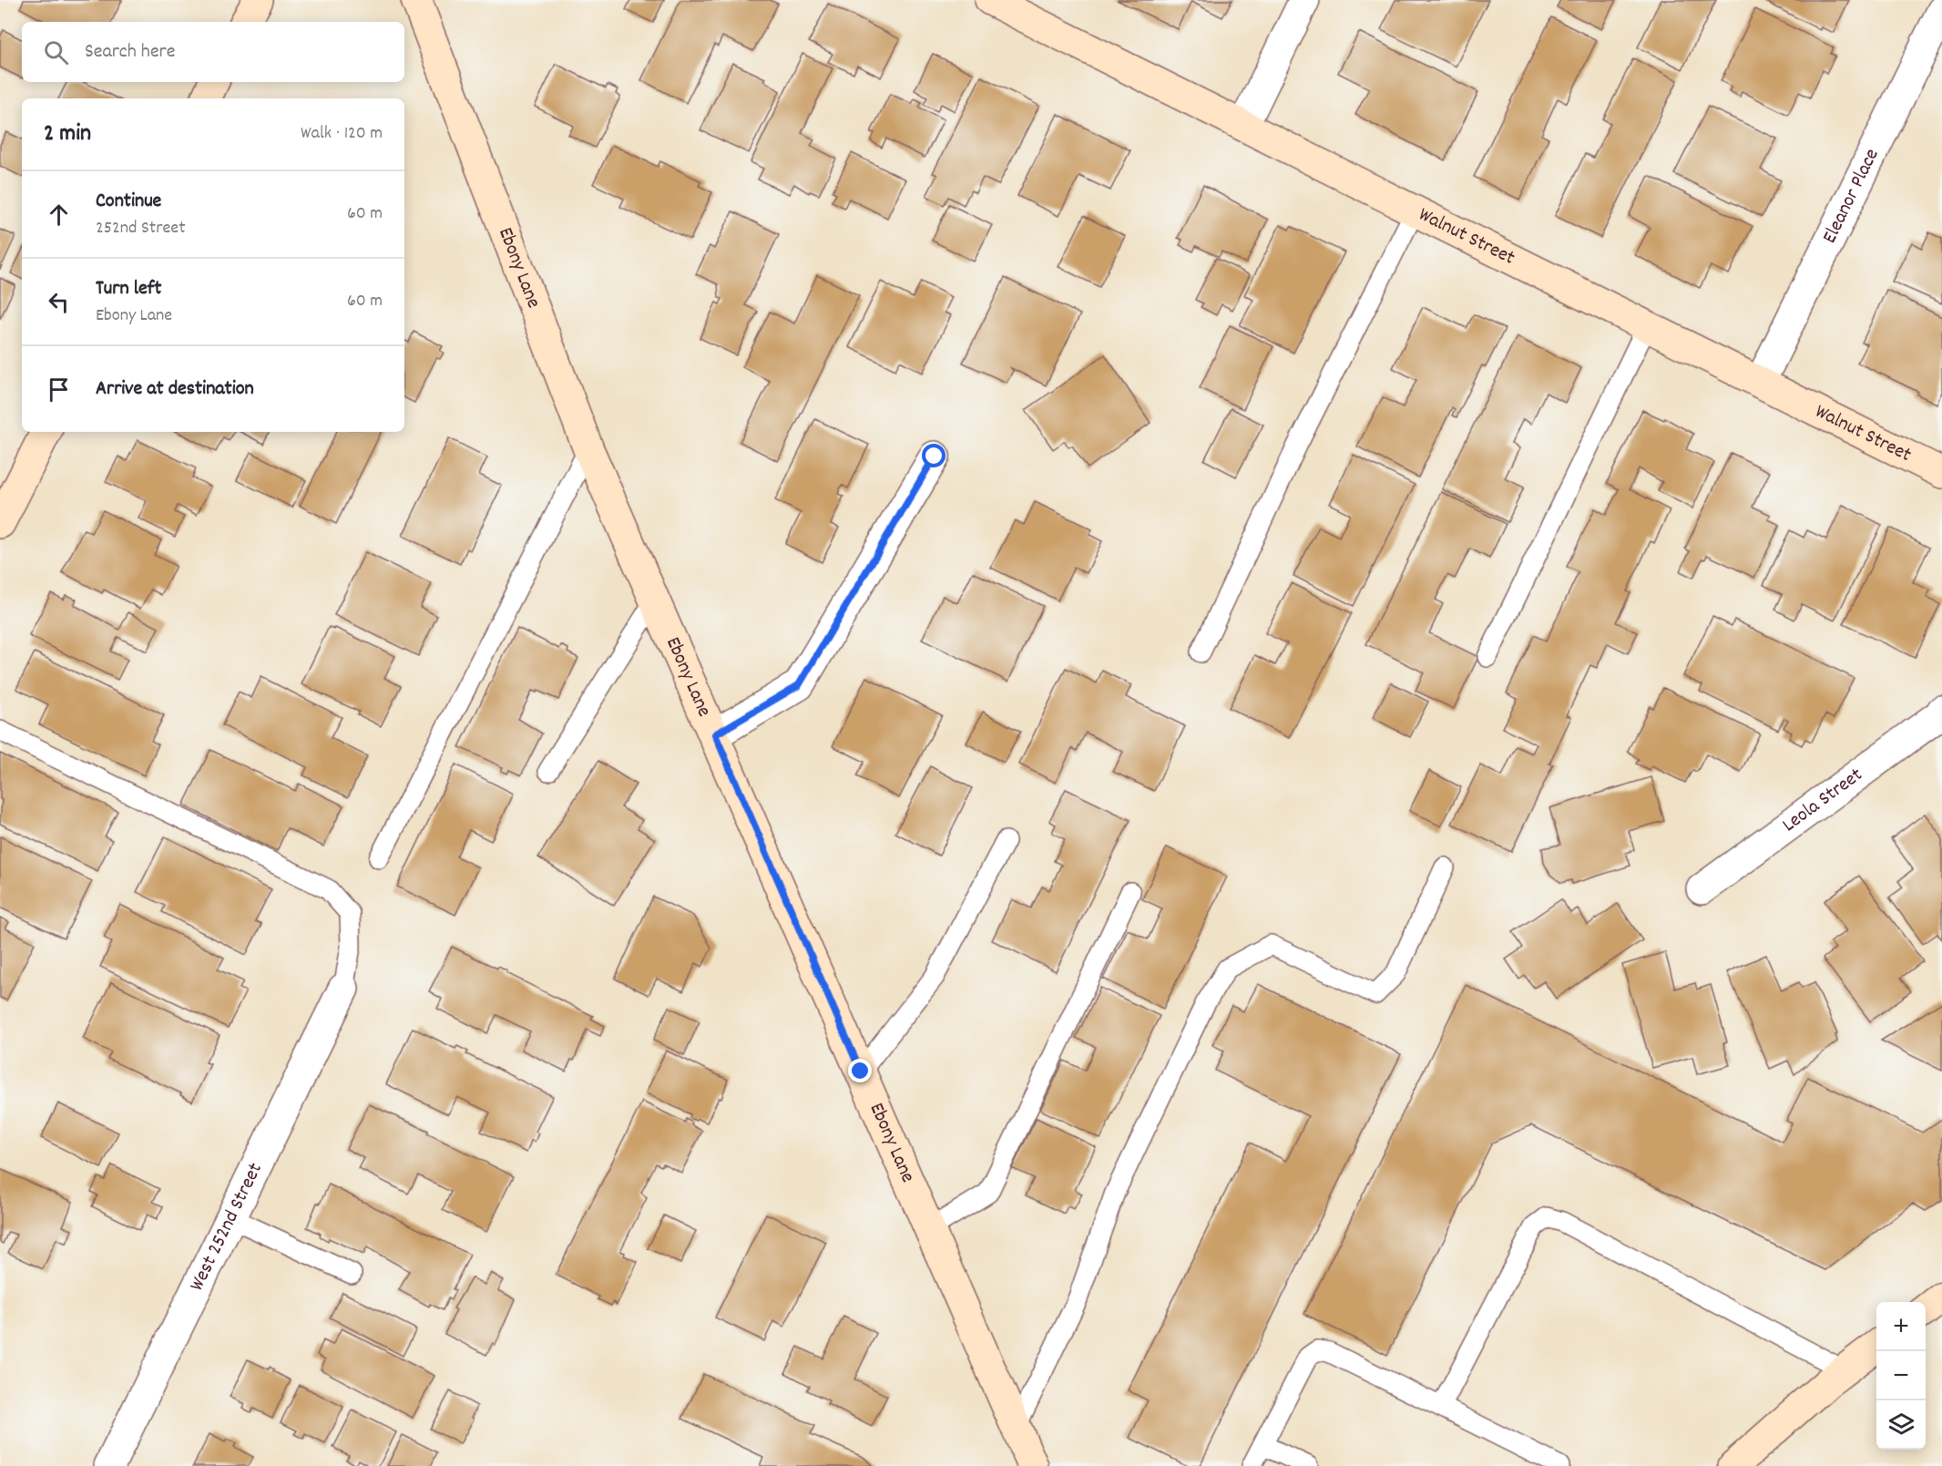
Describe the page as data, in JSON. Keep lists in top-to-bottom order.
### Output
{
  "streets": {
    "street": [
      "Eleanor Place",
      "Walnut Street",
      "Ebony Lane",
      "Leola Street",
      "West 252nd Street"
    ]
  },
  "crossings": [
    ["Eleanor Place", "Walnut Street"]
  ],
  "page": {
    "search": "Search here",
    "heading": ["2 min", "Walk · 120 m"],
    "list": [
      ["Continue", "252nd Street", "60 m"],
      ["Turn left", "Ebony Lane", "60 m"],
      "Arrive at destination"
    ],
    "map_buttons": ["+", "−"]
  }
}
